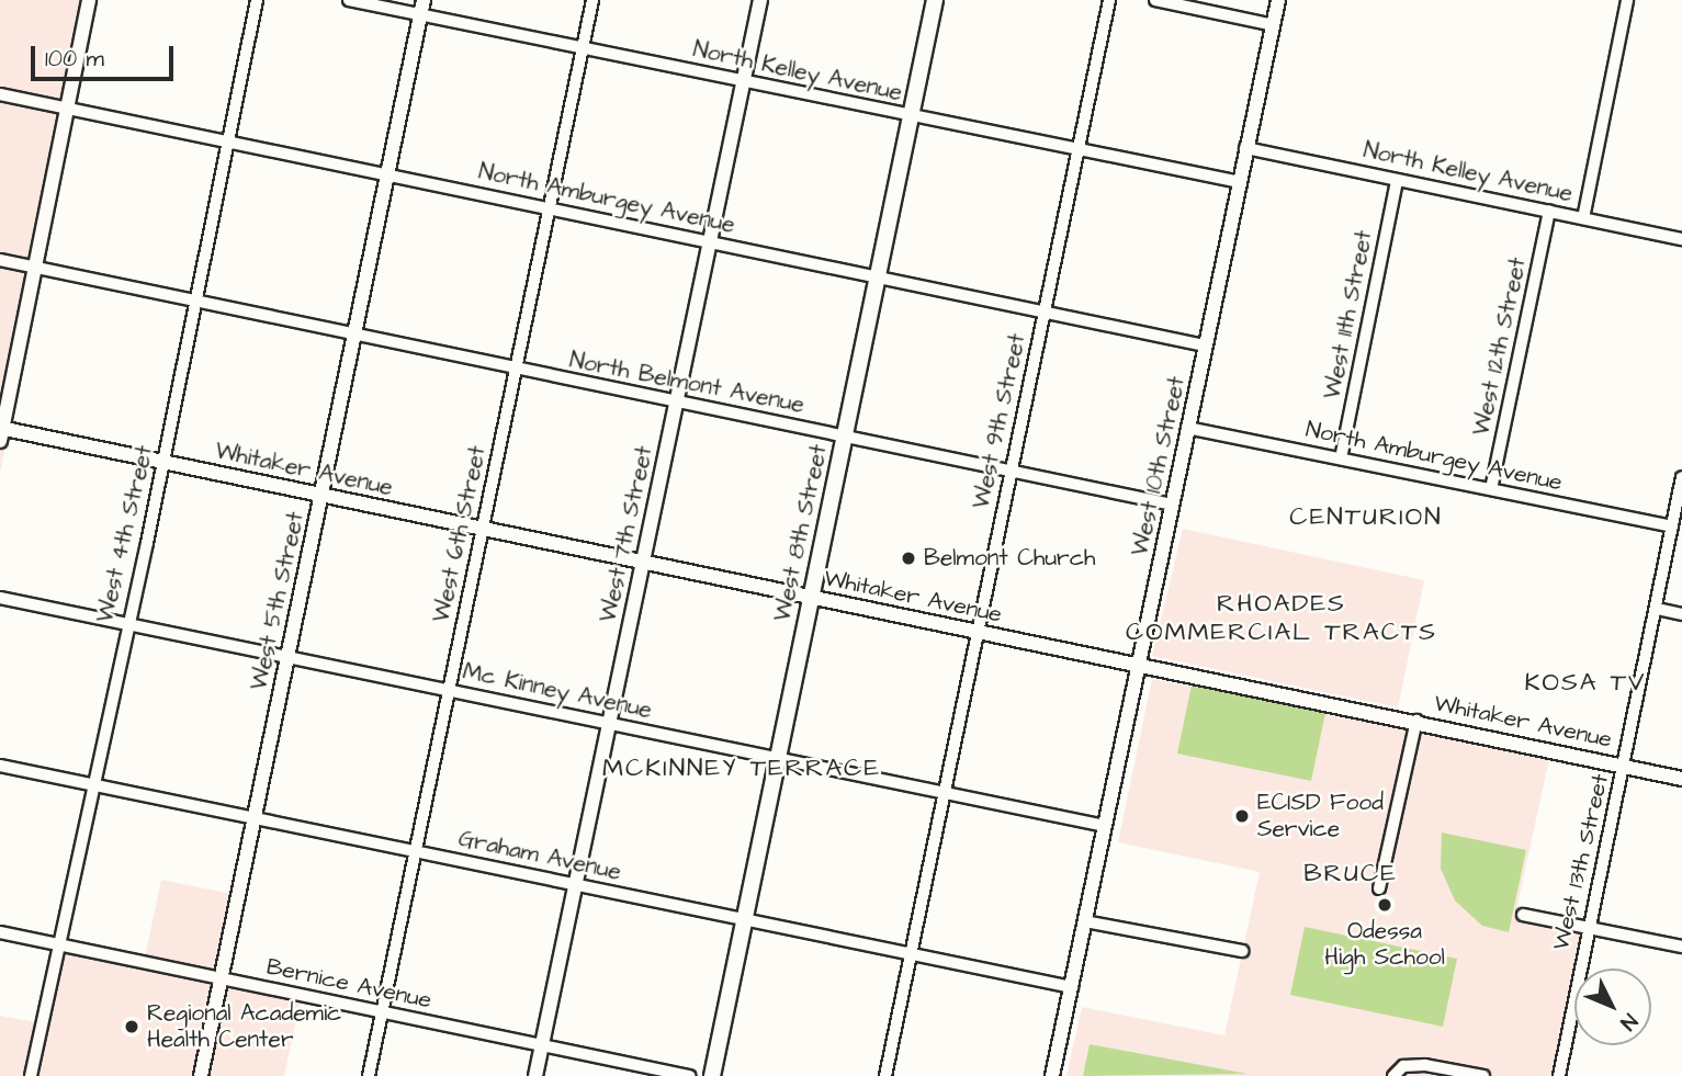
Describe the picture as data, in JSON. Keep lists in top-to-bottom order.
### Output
{
  "streets": {
    "main road": ["West 8th Street"],
    "street": [
      "North Kelley Avenue",
      "North Amburgey Avenue",
      "West 11th Street",
      "West 12th Street",
      "North Belmont Avenue",
      "West 9th Street",
      "West 10th Street",
      "Whitaker Avenue",
      "West 4th Street",
      "West 6th Street",
      "West 7th Street",
      "West 5th Street",
      "Mc Kinney Avenue",
      "Graham Avenue",
      "West 13th Street",
      "Bernice Avenue"
    ]
  },
  "crossings": [
    ["North Kelley Avenue", "West 11th Street"],
    ["North Kelley Avenue", "West 12th Street"],
    ["North Kelley Avenue", "West 9th Street"],
    ["North Kelley Avenue", "West 10th Street"],
    ["North Kelley Avenue", "West 8th Street"],
    ["North Kelley Avenue", "West 6th Street"],
    ["North Kelley Avenue", "West 7th Street"],
    ["North Kelley Avenue", "West 5th Street"],
    ["North Amburgey Avenue", "West 11th Street"],
    ["North Amburgey Avenue", "West 12th Street"],
    ["North Amburgey Avenue", "West 9th Street"],
    ["North Amburgey Avenue", "West 10th Street"],
    ["North Amburgey Avenue", "West 8th Street"],
    ["North Amburgey Avenue", "West 4th Street"],
    ["North Amburgey Avenue", "West 6th Street"],
    ["North Amburgey Avenue", "West 7th Street"],
    ["North Amburgey Avenue", "West 5th Street"],
    ["North Amburgey Avenue", "West 13th Street"],
    ["North Belmont Avenue", "West 9th Street"],
    ["North Belmont Avenue", "West 10th Street"],
    ["North Belmont Avenue", "West 8th Street"],
    ["North Belmont Avenue", "West 4th Street"],
    ["North Belmont Avenue", "West 6th Street"],
    ["North Belmont Avenue", "West 7th Street"],
    ["North Belmont Avenue", "West 5th Street"],
    ["West 9th Street", "Whitaker Avenue"],
    ["West 9th Street", "Mc Kinney Avenue"],
    ["West 9th Street", "Graham Avenue"],
    ["West 10th Street", "Whitaker Avenue"],
    ["West 10th Street", "Mc Kinney Avenue"],
    ["West 10th Street", "Graham Avenue"],
    ["Whitaker Avenue", "West 8th Street"],
    ["Whitaker Avenue", "West 4th Street"],
    ["Whitaker Avenue", "West 6th Street"],
    ["Whitaker Avenue", "West 7th Street"],
    ["Whitaker Avenue", "West 5th Street"],
    ["Whitaker Avenue", "West 13th Street"],
    ["West 8th Street", "Mc Kinney Avenue"],
    ["West 8th Street", "Graham Avenue"],
    ["West 4th Street", "Mc Kinney Avenue"],
    ["West 4th Street", "Graham Avenue"],
    ["West 4th Street", "Bernice Avenue"],
    ["West 6th Street", "Mc Kinney Avenue"],
    ["West 6th Street", "Graham Avenue"],
    ["West 6th Street", "Bernice Avenue"],
    ["West 7th Street", "Mc Kinney Avenue"],
    ["West 7th Street", "Graham Avenue"],
    ["West 7th Street", "Bernice Avenue"],
    ["West 5th Street", "Mc Kinney Avenue"],
    ["West 5th Street", "Graham Avenue"],
    ["West 5th Street", "Bernice Avenue"]
  ],
  "districts": [
    "CENTURION",
    "RHOADES COMMERCIAL TRACTS",
    "KOSA TV",
    "MCKINNEY TERRACE",
    "BRUCE"
  ],
  "places": [
    "Belmont Church",
    "ECISD Food Service",
    "Odessa High School",
    "Regional Academic Health Center"
  ],
  "scale_bar": "100 m",
  "north": "bottom right"
}
